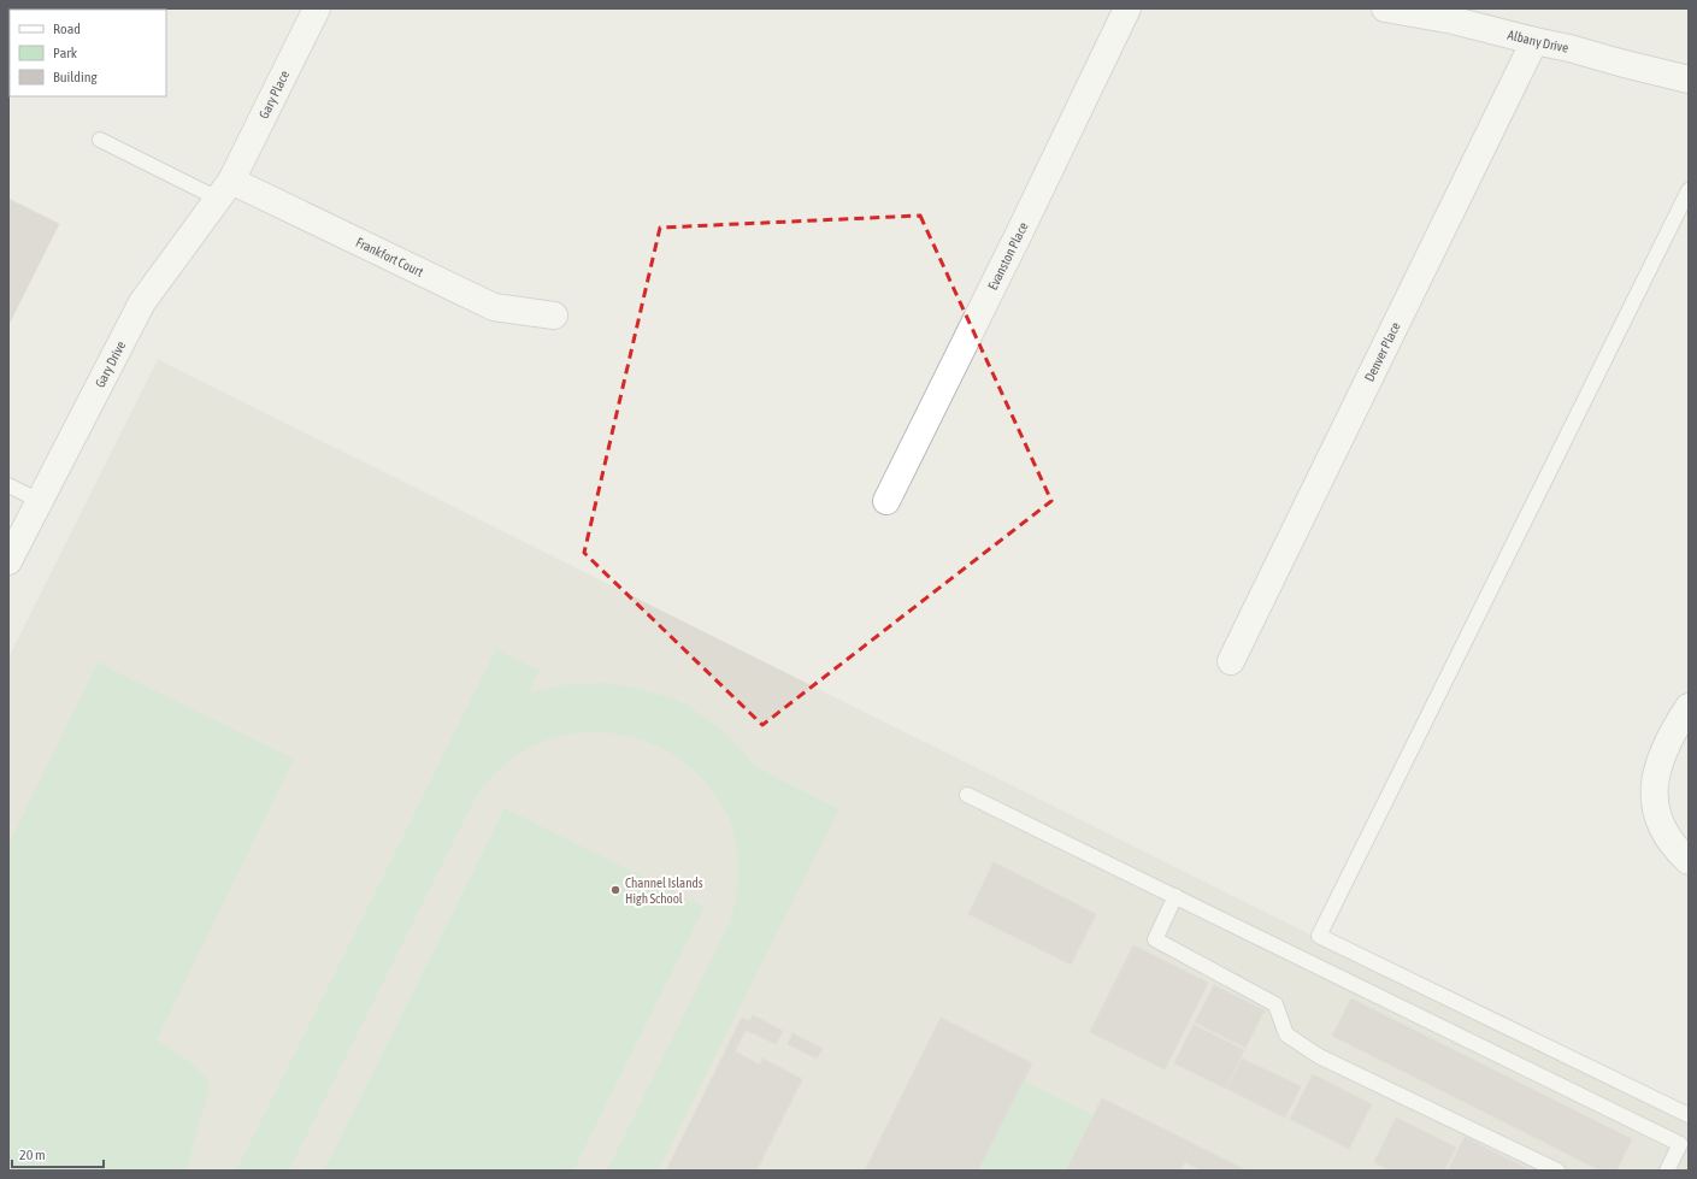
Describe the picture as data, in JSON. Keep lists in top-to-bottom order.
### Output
{
  "streets": {
    "street": [
      "Albany Drive",
      "Gary Place",
      "Evanston Place",
      "Frankfort Court",
      "Denver Place",
      "Gary Drive"
    ]
  },
  "crossings": [
    ["Albany Drive", "Denver Place"],
    ["Gary Place", "Frankfort Court"],
    ["Gary Place", "Gary Drive"],
    ["Frankfort Court", "Gary Drive"]
  ],
  "places": ["Channel Islands High School"],
  "legend": ["Road", "Park", "Building"],
  "scale_bar": "20 m"
}
